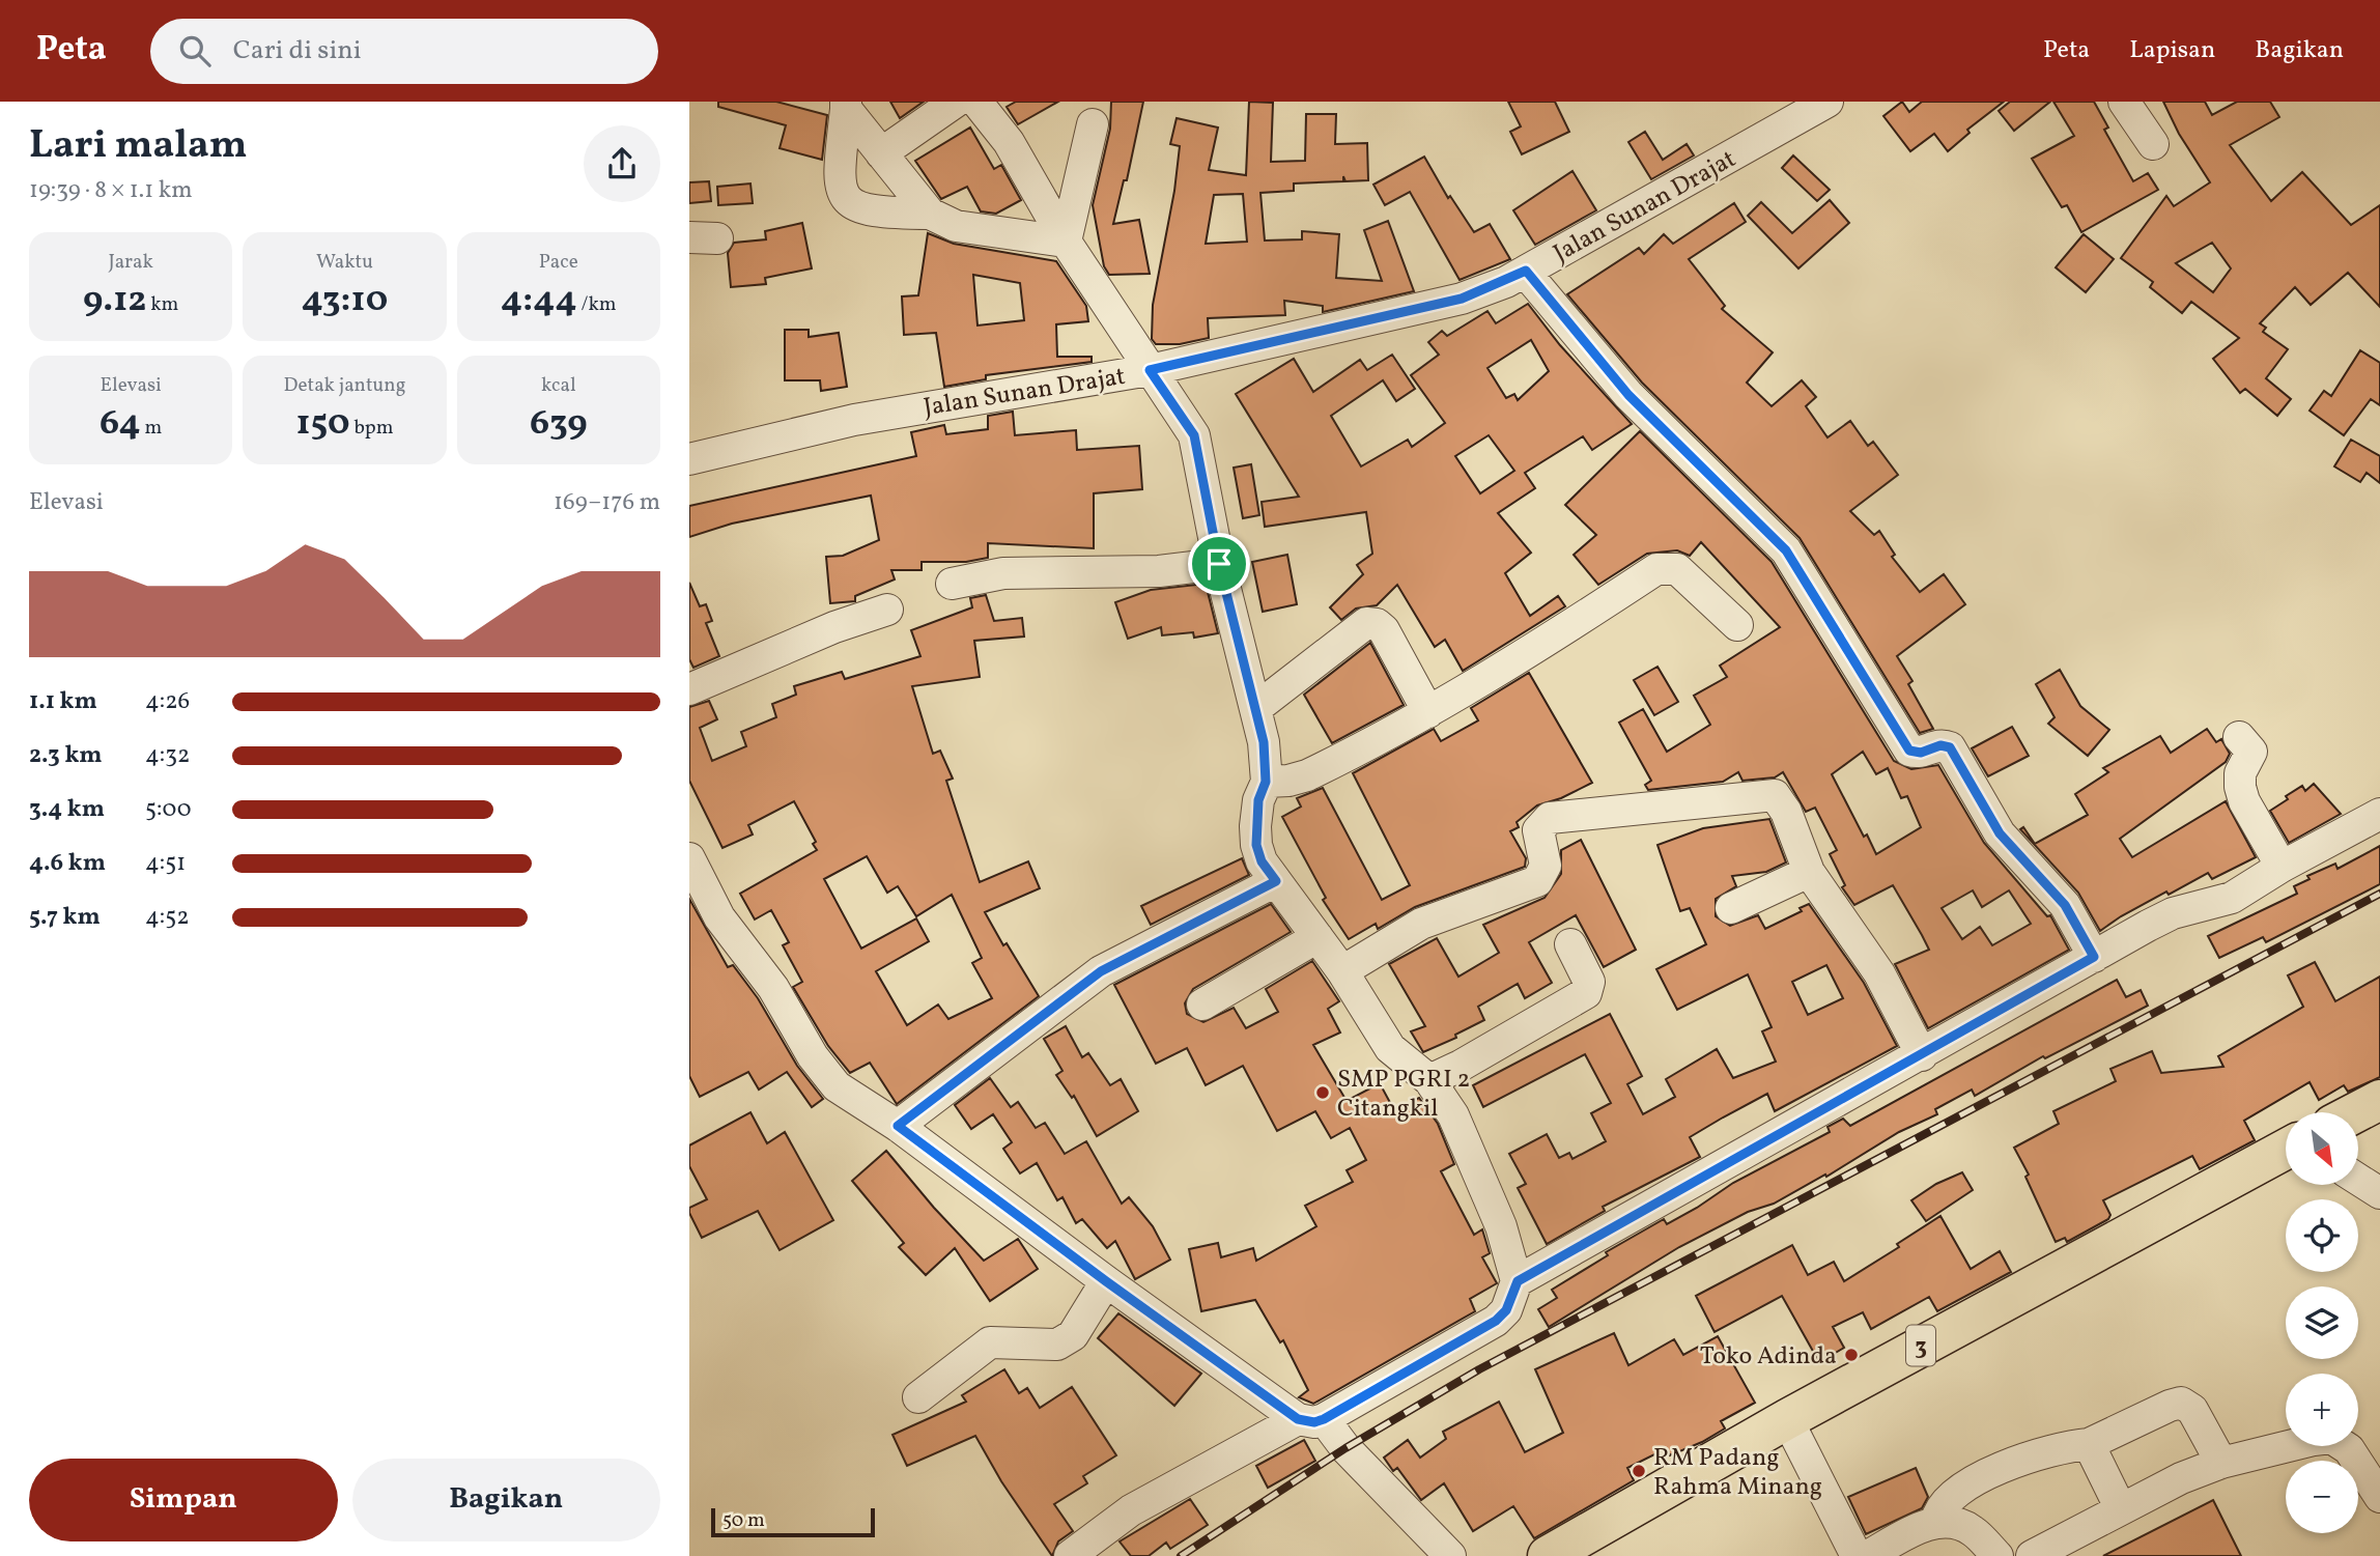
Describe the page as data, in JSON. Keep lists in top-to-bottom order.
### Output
{
  "streets": {
    "highway": ["3"],
    "street": ["Jalan Sunan Drajat"]
  },
  "places": ["SMP PGRI 2 Citangkil", "Toko Adinda", "RM Padang Rahma Minang"],
  "scale_bar": "50 m",
  "north": "bottom right",
  "page": {
    "header": "Peta",
    "search": "Cari di sini",
    "nav": ["Peta", "Lapisan", "Bagikan"],
    "heading": ["Lari malam", "19:39 · 8 × 1.1 km"],
    "stats": [
      ["Jarak", "9.12 km"],
      ["Waktu", "43:10"],
      ["Pace", "4:44 /km"],
      ["Elevasi", "64 m"],
      ["Detak jantung", "150 bpm"],
      ["kcal", "639"]
    ],
    "chart": ["Elevasi", "169–176 m"],
    "list": [
      {
        "name": "1.1 km",
        "note": "4:26"
      },
      {
        "name": "2.3 km",
        "note": "4:32"
      },
      {
        "name": "3.4 km",
        "note": "5:00"
      },
      {
        "name": "4.6 km",
        "note": "4:51"
      },
      {
        "name": "5.7 km",
        "note": "4:52"
      }
    ],
    "map_buttons": ["+", "−"],
    "buttons": ["Simpan", "Bagikan"],
    "scale": "50 m"
  }
}
